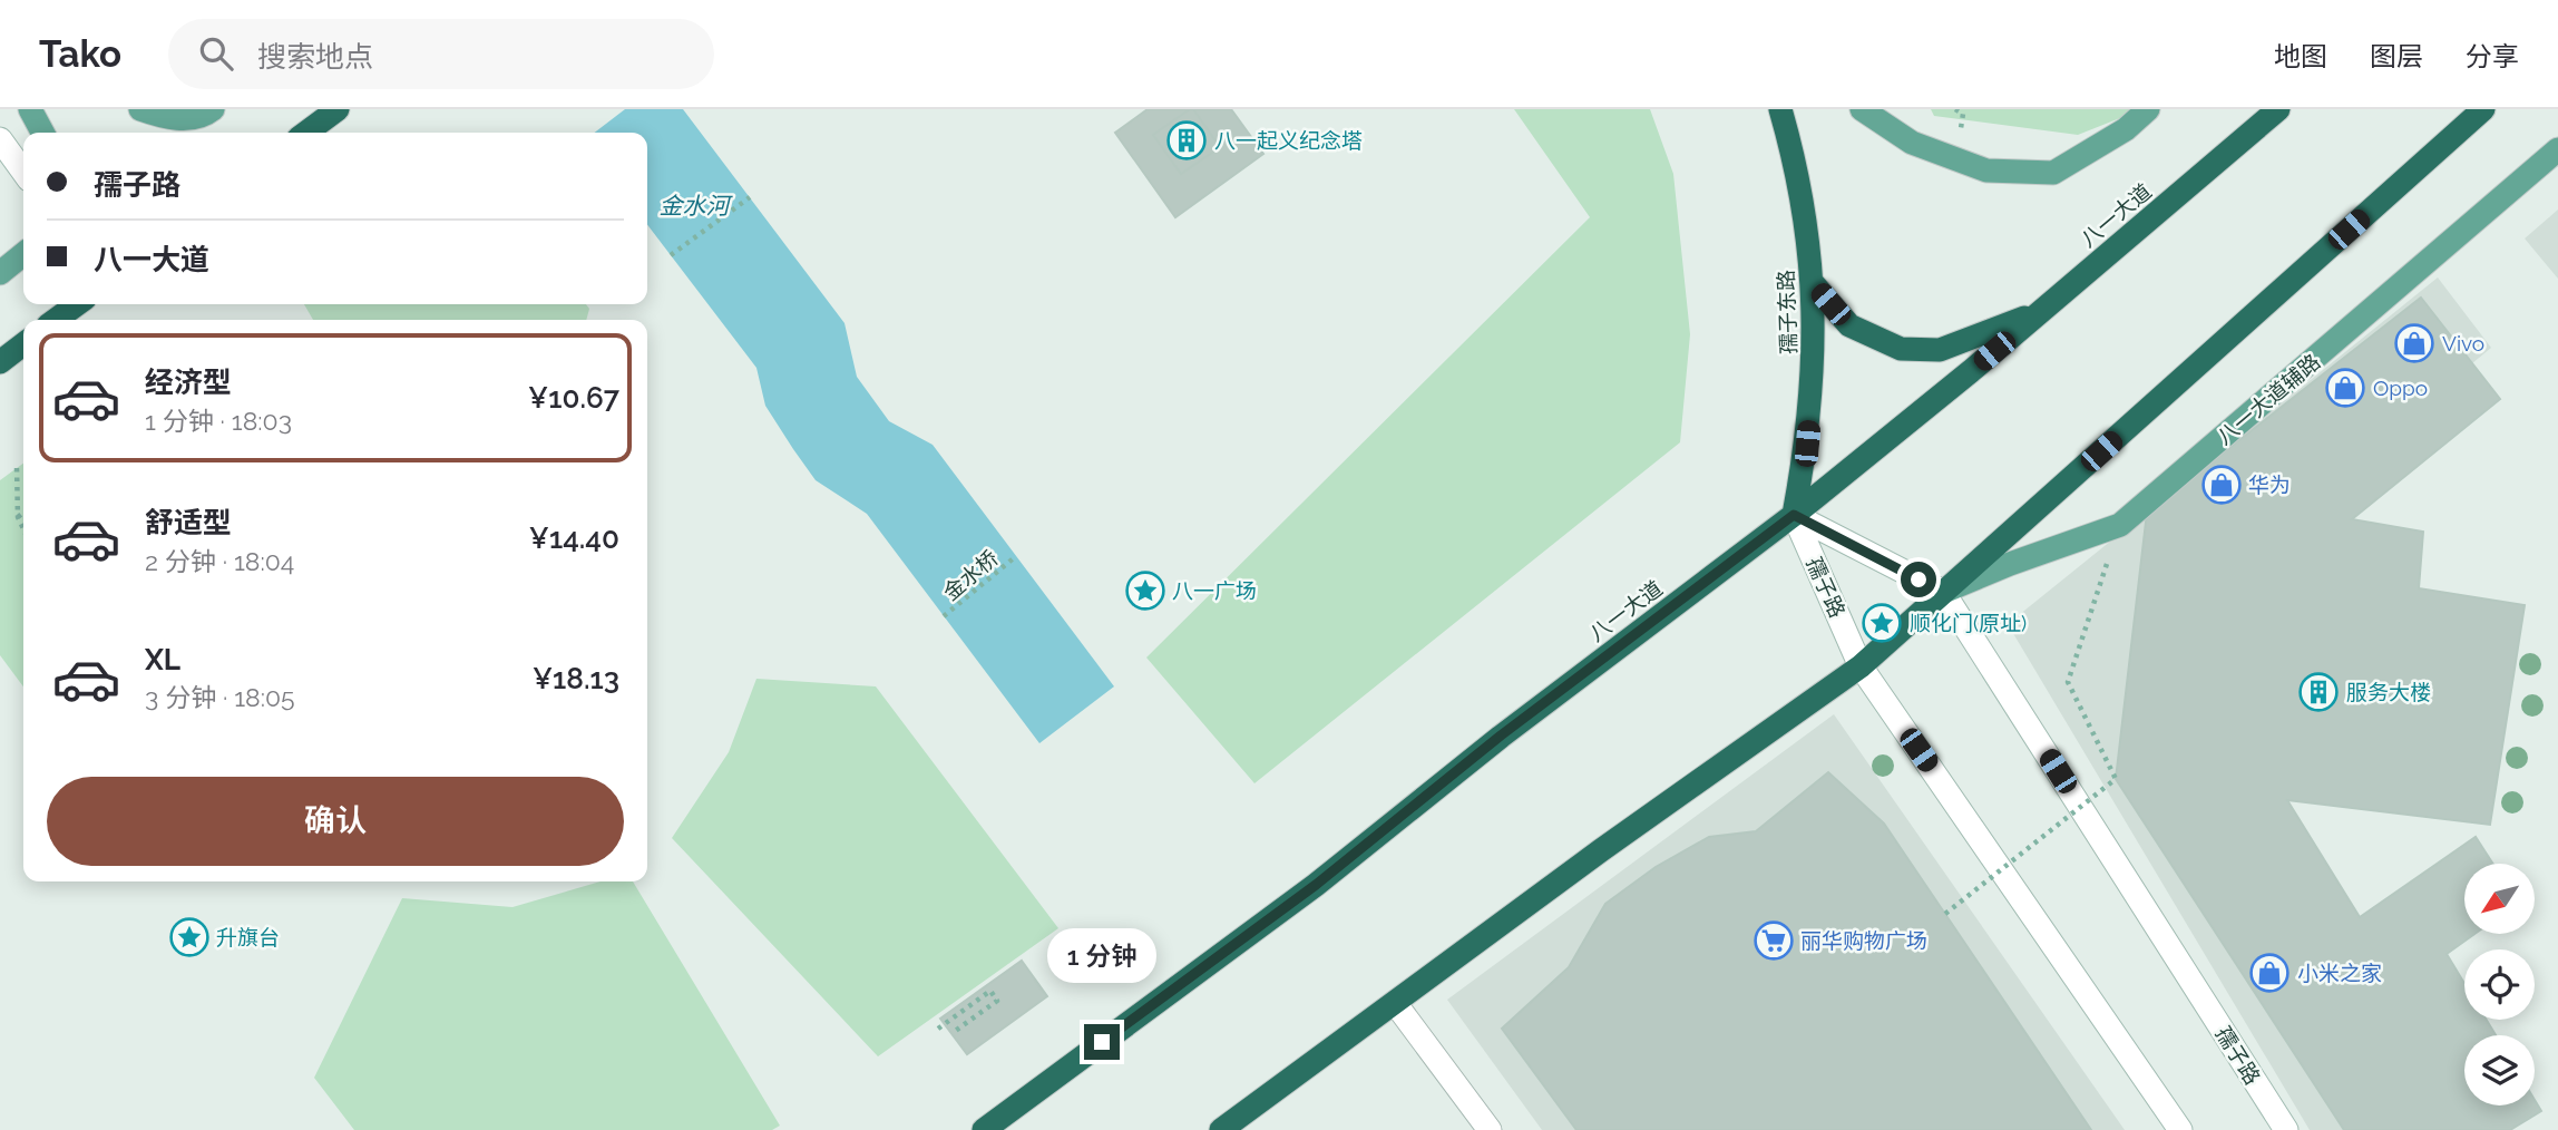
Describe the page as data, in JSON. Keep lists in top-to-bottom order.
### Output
{
  "streets": {
    "highway": ["八一大道", "孺子东路"],
    "main road": ["八一大道辅路", "孺子路"],
    "path": ["金水桥"]
  },
  "crossings": [
    ["八一大道", "孺子东路"],
    ["八一大道", "孺子路"],
    ["孺子东路", "孺子路"],
    ["八一大道辅路", "孺子路"]
  ],
  "water": ["金水河"],
  "places": {
    "building": ["八一起义纪念塔", "服务大楼"],
    "shop": [
      "Vivo",
      "Oppo",
      "华为",
      "小米之家"
    ],
    "place": ["八一广场", "顺化门(原址)", "升旗台"],
    "supermarket": ["丽华购物广场"]
  },
  "north": "bottom left",
  "page": {
    "header": "Tako",
    "search": "搜索地点",
    "nav": ["地图", "图层", "分享"],
    "banner": ["孺子路", "八一大道"],
    "list": [
      {
        "name": "经济型",
        "note": "1 分钟 · 18:03",
        "value": "¥10.67"
      },
      {
        "name": "舒适型",
        "note": "2 分钟 · 18:04",
        "value": "¥14.40"
      },
      {
        "name": "XL",
        "note": "3 分钟 · 18:05",
        "value": "¥18.13"
      }
    ],
    "buttons": "确认",
    "bubble": "1 分钟"
  }
}
